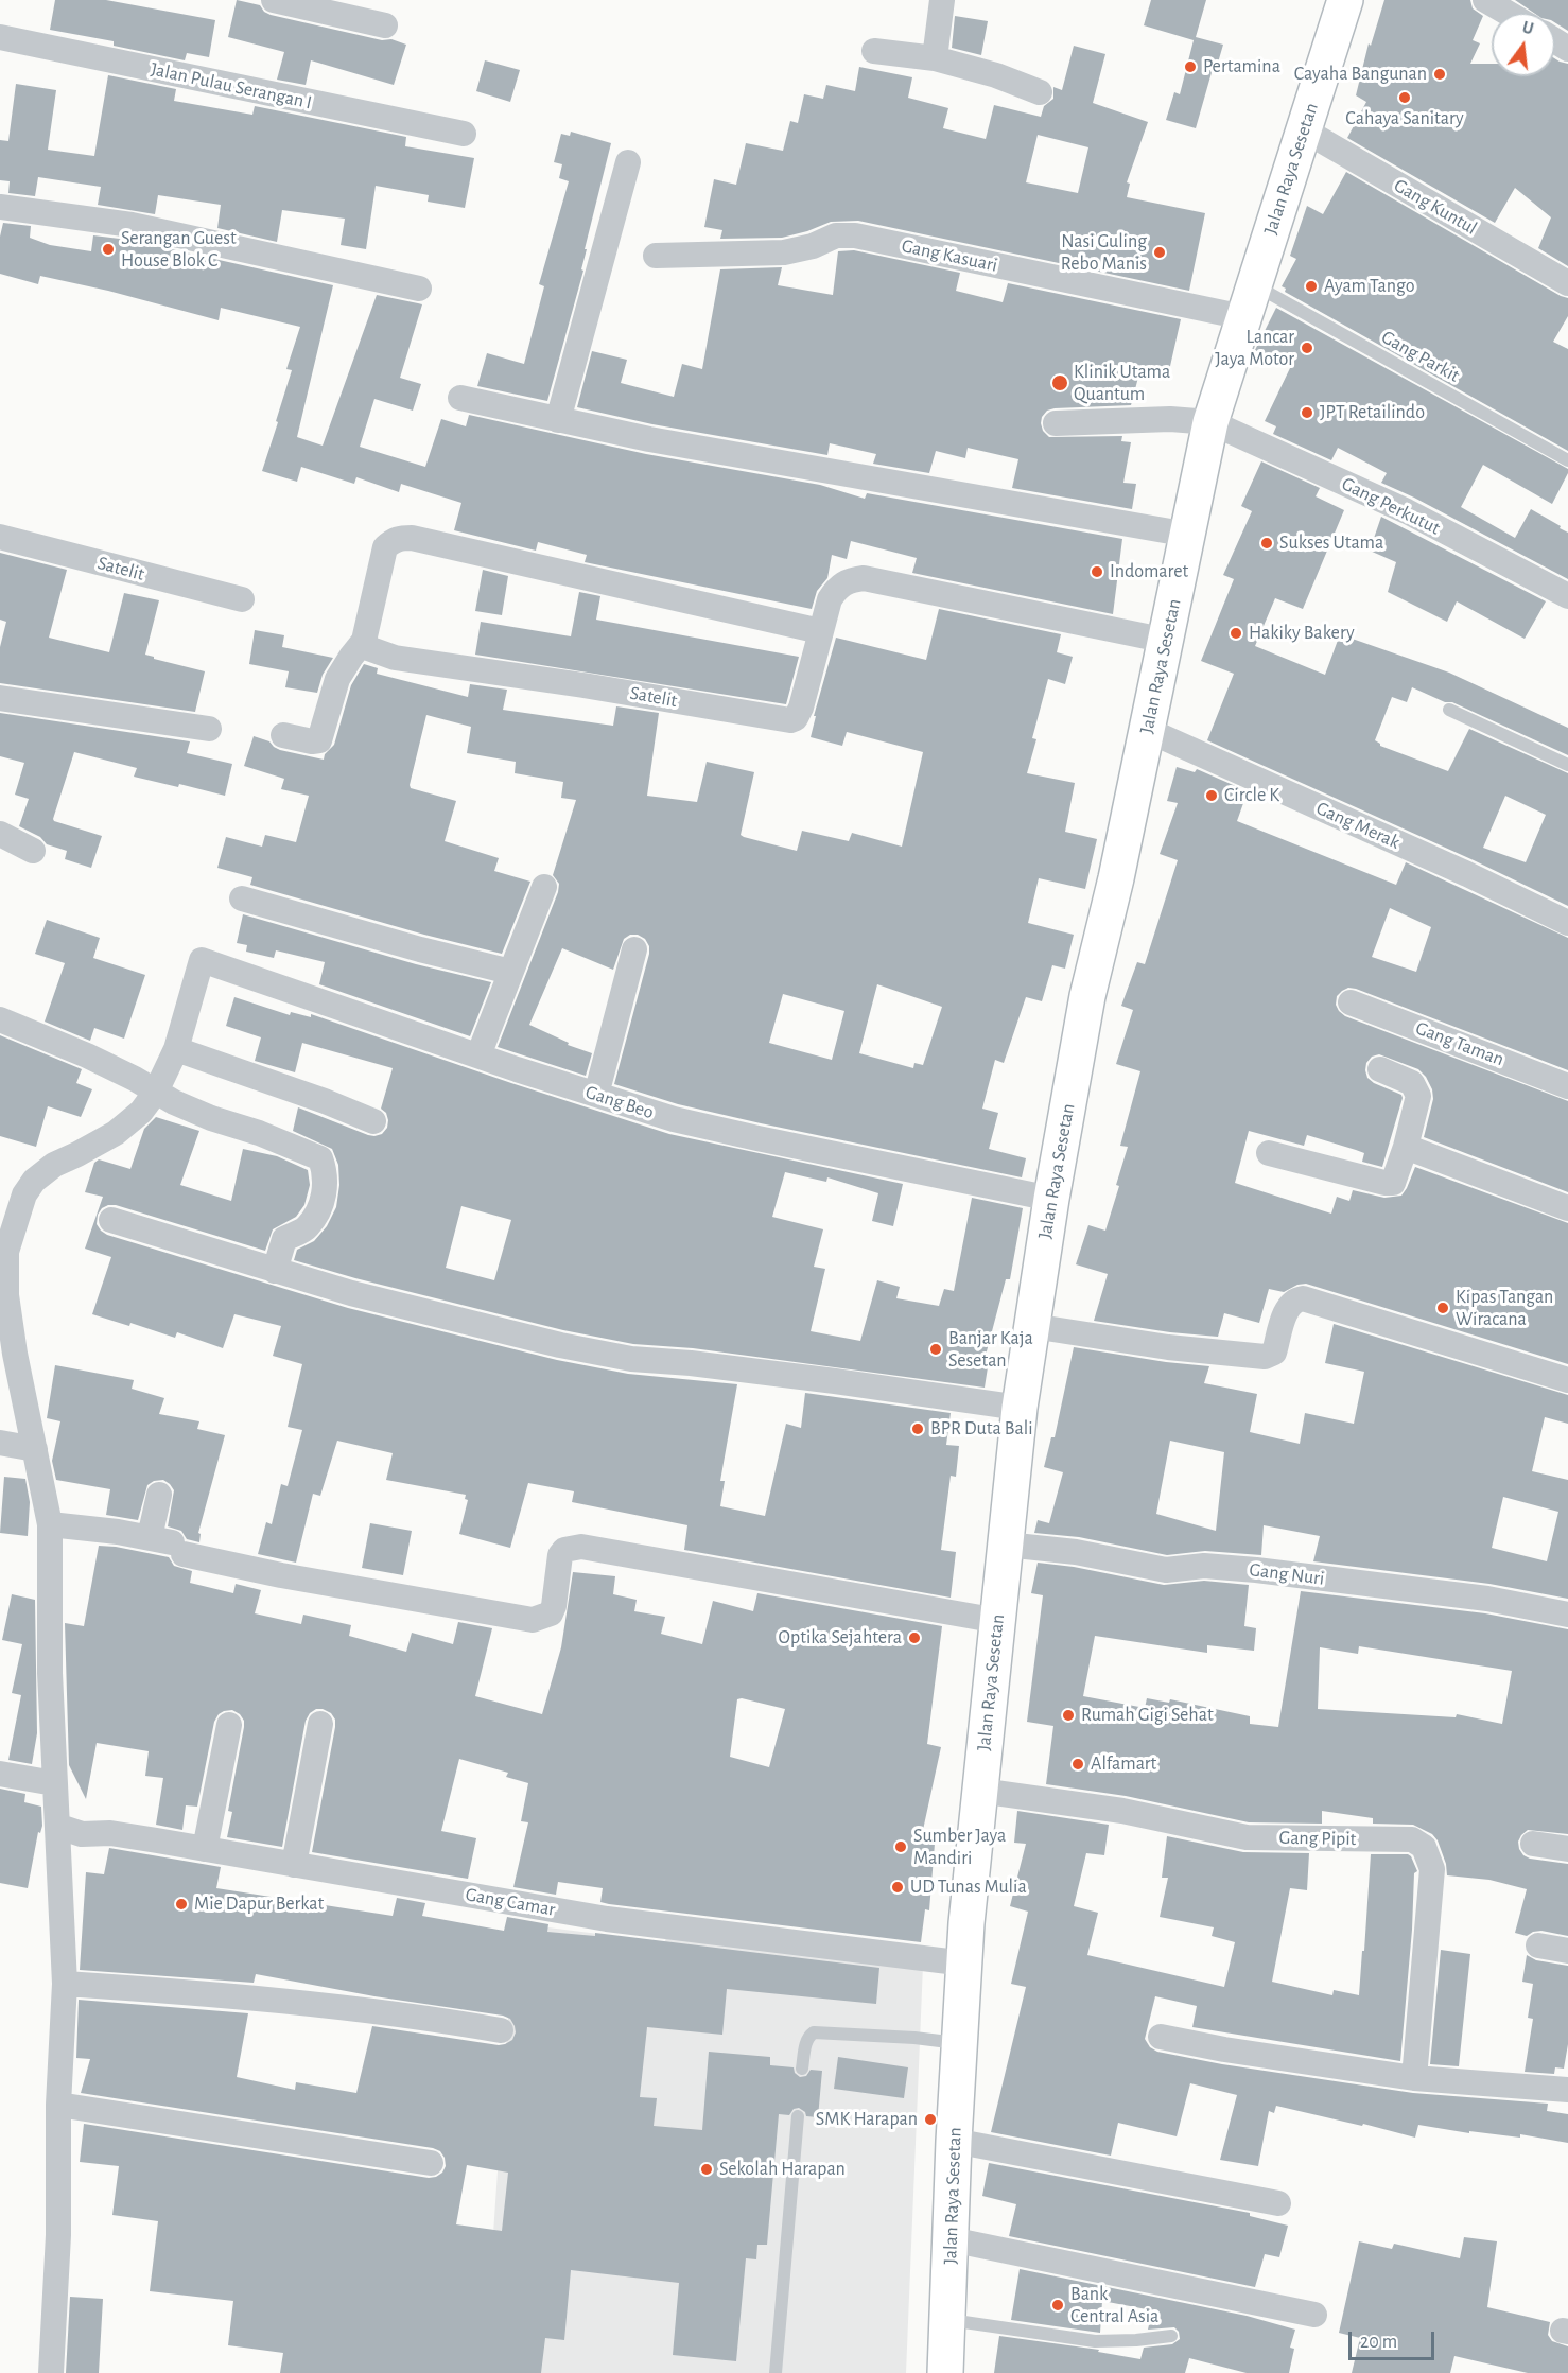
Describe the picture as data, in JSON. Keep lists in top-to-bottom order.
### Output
{
  "streets": {
    "main road": ["Jalan Raya Sesetan"],
    "street": [
      "Jalan Pulau Serangan I",
      "Gang Kuntul",
      "Gang Kasuari",
      "Gang Perkutut",
      "Satelit",
      "Gang Merak",
      "Gang Taman",
      "Gang Beo",
      "Gang Nuri",
      "Gang Pipit",
      "Gang Camar"
    ],
    "lane": ["Gang Parkit"]
  },
  "crossings": [
    ["Jalan Raya Sesetan", "Gang Kuntul"],
    ["Jalan Raya Sesetan", "Gang Kasuari"],
    ["Jalan Raya Sesetan", "Gang Parkit"],
    ["Jalan Raya Sesetan", "Gang Perkutut"],
    ["Jalan Raya Sesetan", "Satelit"],
    ["Jalan Raya Sesetan", "Gang Merak"],
    ["Jalan Raya Sesetan", "Gang Beo"],
    ["Jalan Raya Sesetan", "Gang Nuri"],
    ["Jalan Raya Sesetan", "Gang Pipit"],
    ["Jalan Raya Sesetan", "Gang Camar"]
  ],
  "places": [
    "Pertamina",
    "Cayaha Bangunan",
    "Cahaya Sanitary",
    "Serangan Guest House Blok C",
    "Nasi Guling Rebo Manis",
    "Ayam Tango",
    "Lancar Jaya Motor",
    "Klinik Utama Quantum",
    "JPT Retailindo",
    "Sukses Utama",
    "Indomaret",
    "Hakiky Bakery",
    "Circle K",
    "Kipas Tangan Wiracana",
    "Banjar Kaja Sesetan",
    "BPR Duta Bali",
    "Optika Sejahtera",
    "Rumah Gigi Sehat",
    "Alfamart",
    "Sumber Jaya Mandiri",
    "UD Tunas Mulia",
    "Mie Dapur Berkat",
    "SMK Harapan",
    "Sekolah Harapan",
    "Bank Central Asia"
  ],
  "scale_bar": "20 m",
  "north": "top"
}
